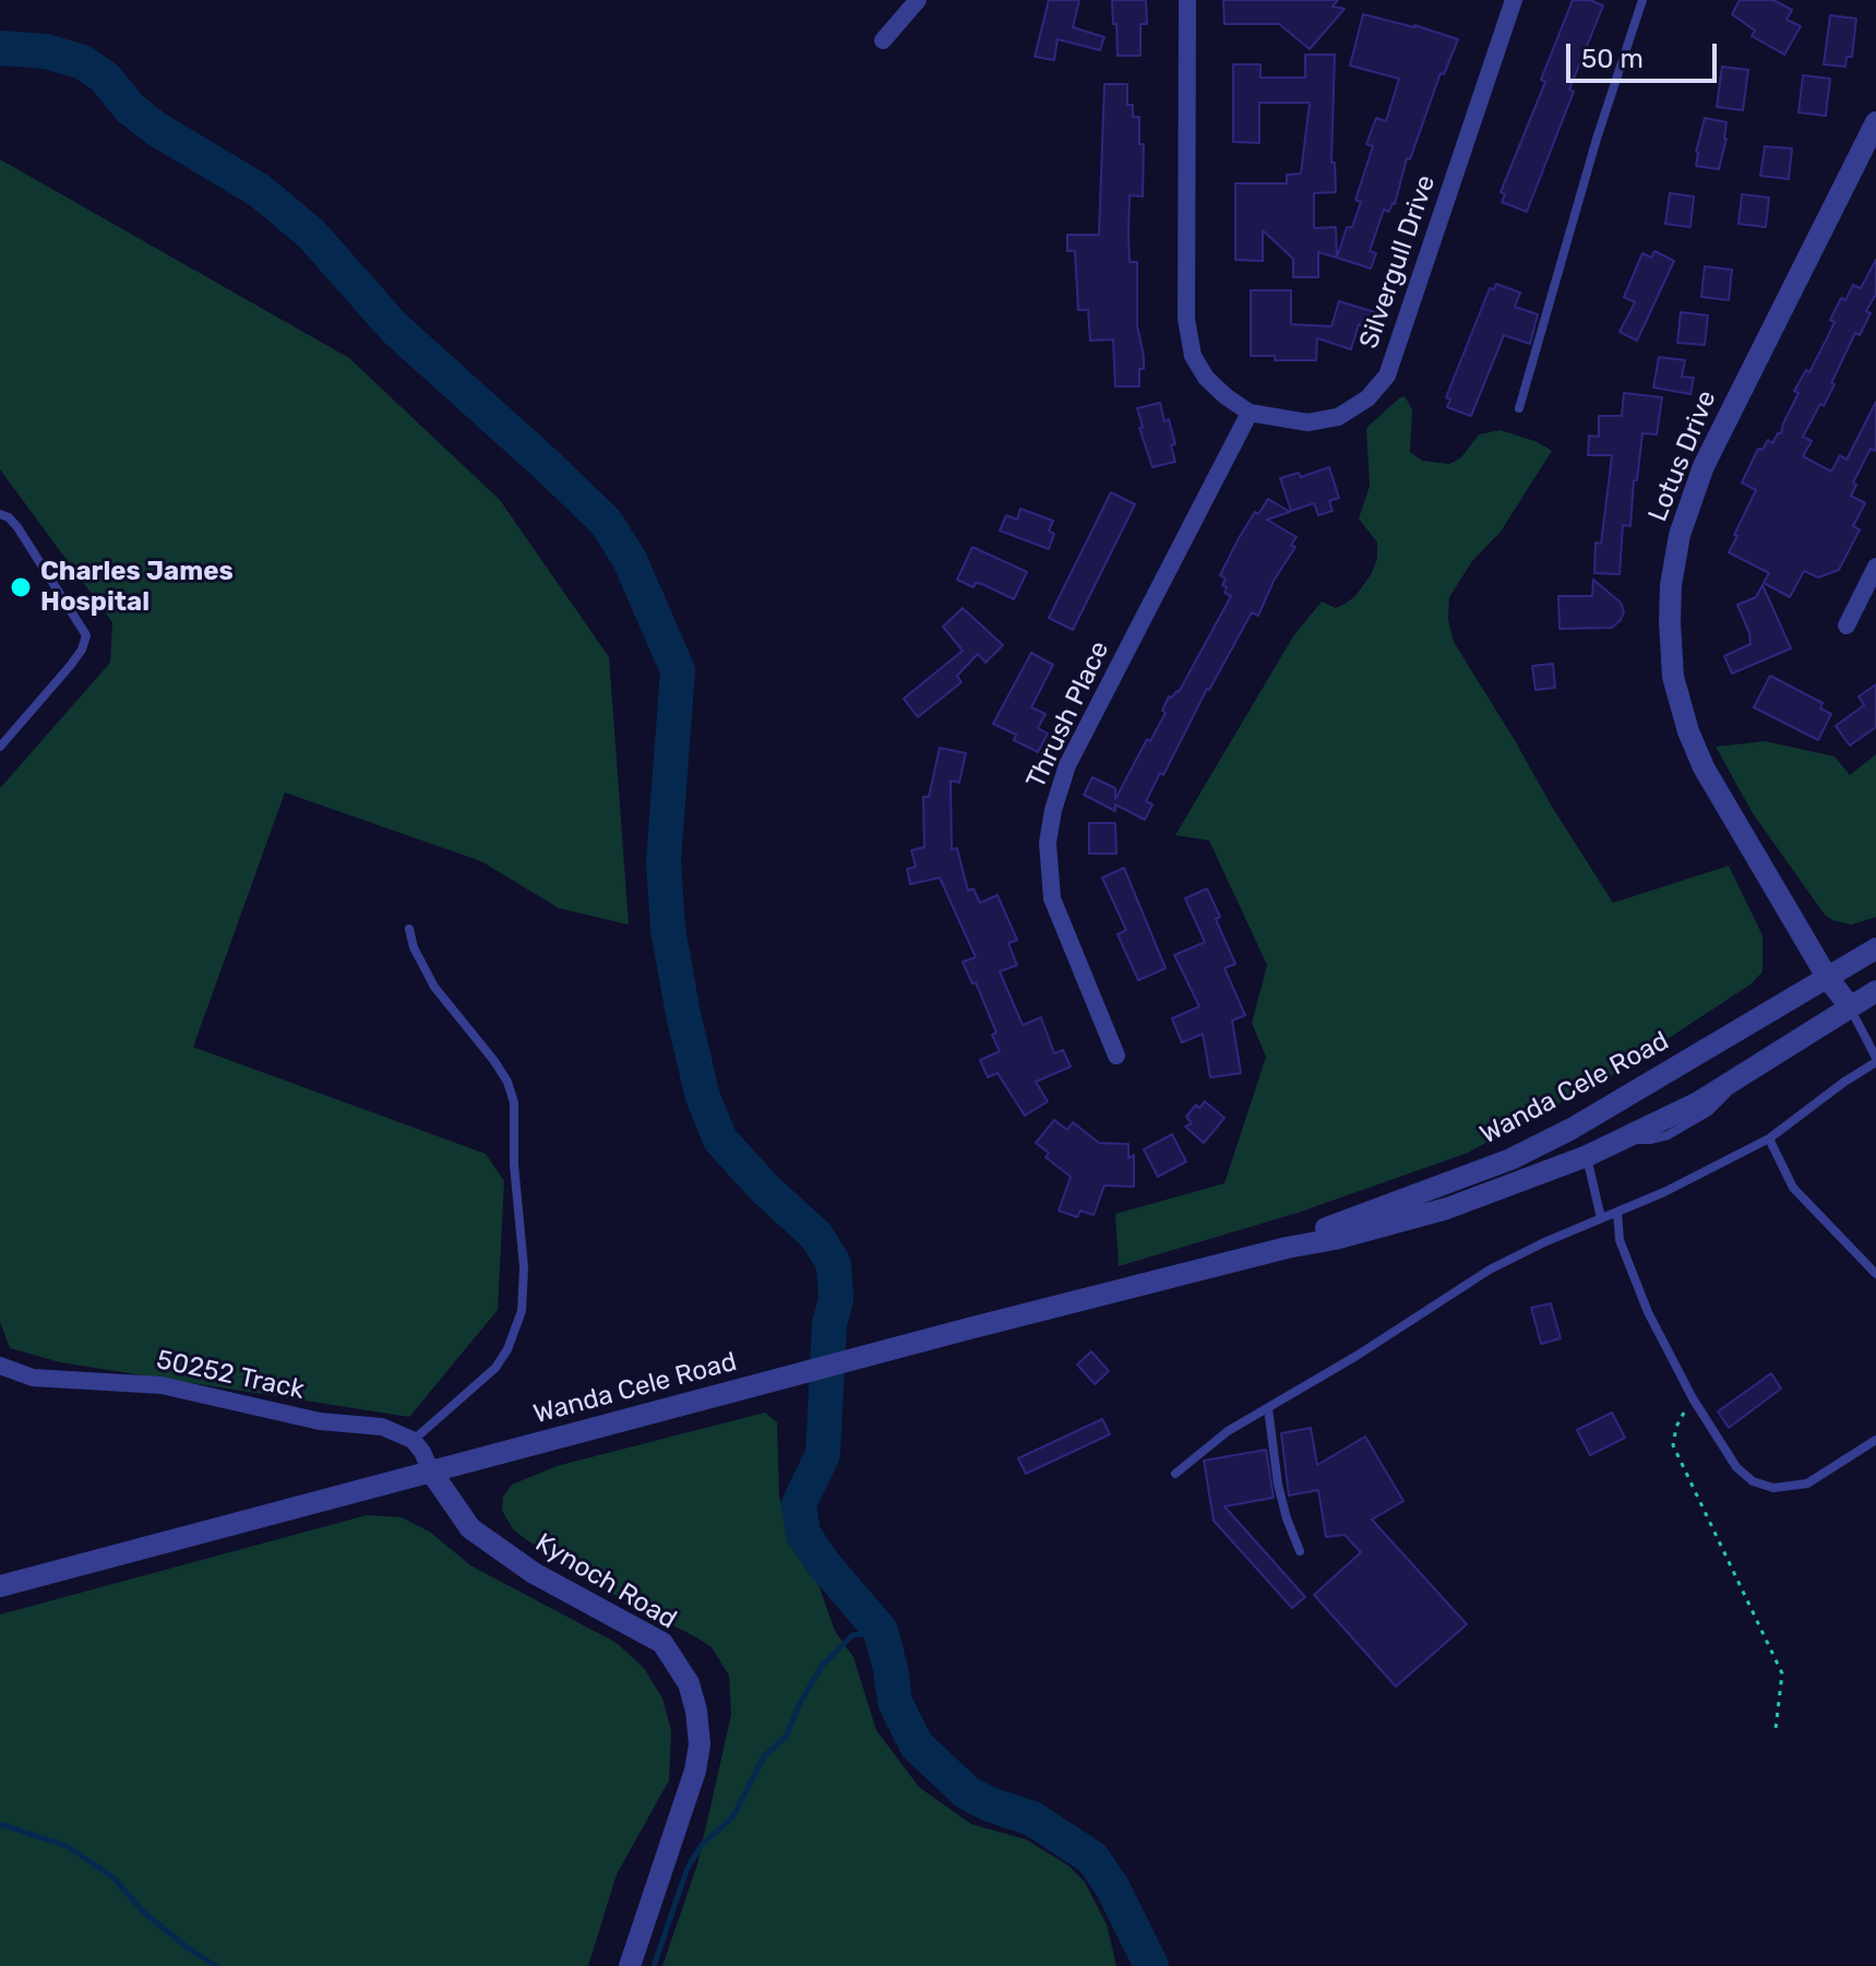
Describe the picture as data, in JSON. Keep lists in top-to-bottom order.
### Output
{
  "streets": {
    "street": [
      "Silvergull Drive",
      "Lotus Drive",
      "Thrush Place",
      "Wanda Cele Road",
      "50252 Track",
      "Kynoch Road"
    ]
  },
  "crossings": [
    ["Silvergull Drive", "Thrush Place"],
    ["Lotus Drive", "Wanda Cele Road"],
    ["Wanda Cele Road", "Kynoch Road"]
  ],
  "places": ["Charles James Hospital"],
  "scale_bar": "50 m"
}
